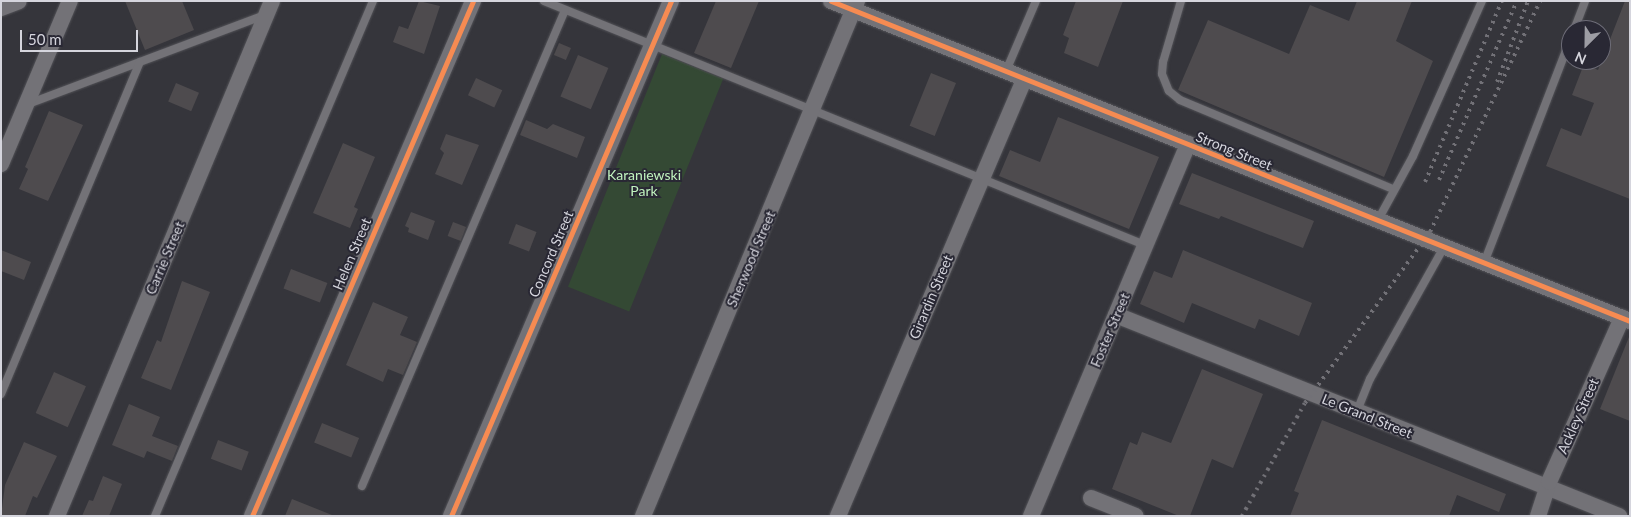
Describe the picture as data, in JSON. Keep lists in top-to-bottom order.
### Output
{
  "streets": {
    "street": [
      "Strong Street",
      "Helen Street",
      "Concord Street",
      "Carrie Street",
      "Sherwood Street",
      "Girardin Street",
      "Foster Street",
      "Le Grand Street",
      "Ackley Street"
    ]
  },
  "crossings": [
    ["Strong Street", "Sherwood Street"],
    ["Strong Street", "Girardin Street"],
    ["Strong Street", "Foster Street"],
    ["Strong Street", "Ackley Street"],
    ["Foster Street", "Le Grand Street"],
    ["Le Grand Street", "Ackley Street"]
  ],
  "parks": ["Karaniewski Park"],
  "scale_bar": "50 m",
  "north": "bottom left"
}
